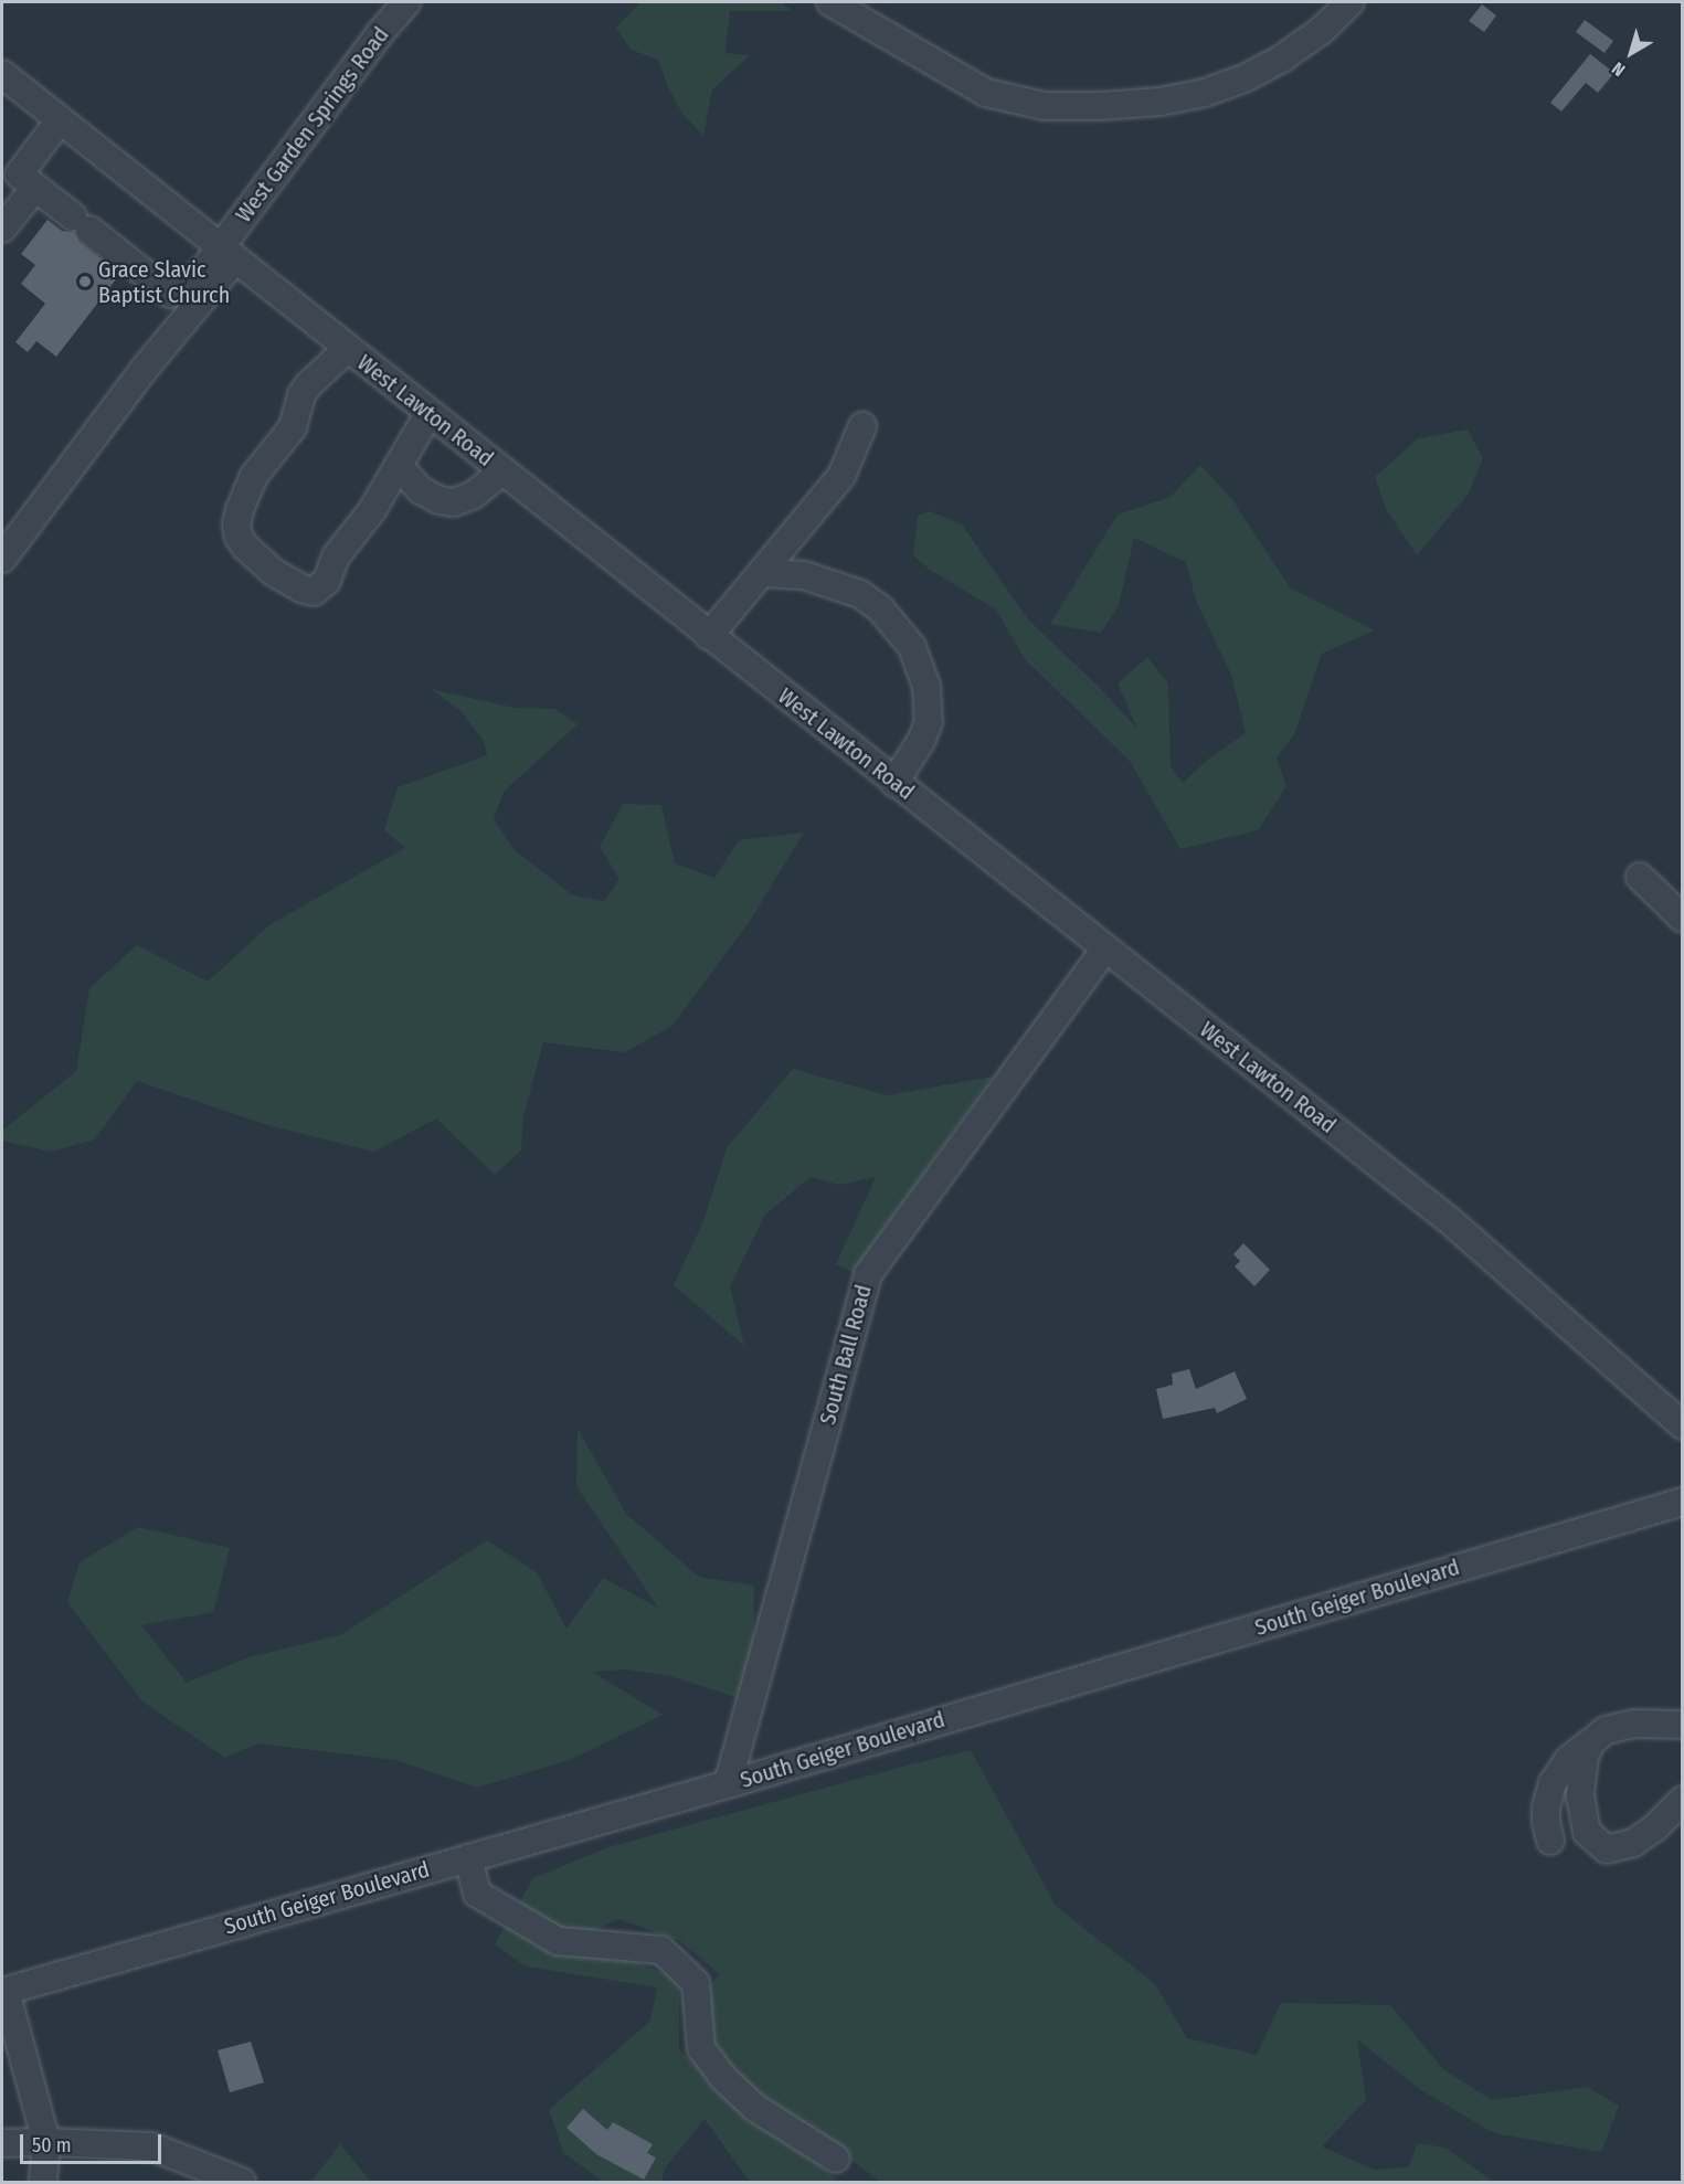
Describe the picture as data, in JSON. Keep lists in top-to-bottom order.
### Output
{
  "streets": {
    "street": [
      "West Garden Springs Road",
      "West Lawton Road",
      "South Ball Road",
      "South Geiger Boulevard"
    ]
  },
  "crossings": [
    ["West Garden Springs Road", "West Lawton Road"],
    ["West Lawton Road", "South Ball Road"],
    ["South Ball Road", "South Geiger Boulevard"]
  ],
  "places": ["Grace Slavic Baptist Church"],
  "scale_bar": "50 m",
  "north": "bottom left"
}
